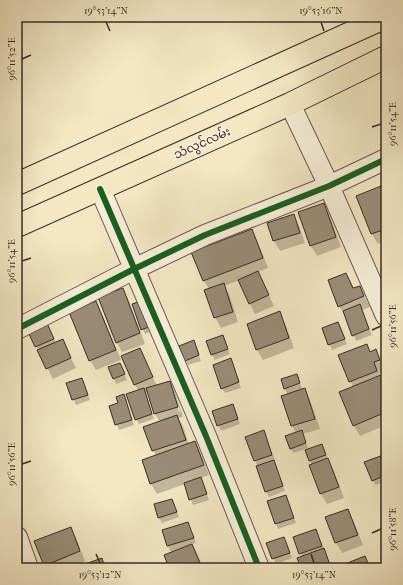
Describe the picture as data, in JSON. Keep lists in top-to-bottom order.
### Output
{
  "streets": {
    "main road": ["သံလွင်လမ်း"]
  },
  "coordinates": [
    "19°53'14\"N",
    "19°53'16\"N",
    "96°11'52\"E",
    "96°11'54\"E",
    "96°11'56\"E",
    "96°11'58\"E",
    "19°53'12\"N"
  ]
}
